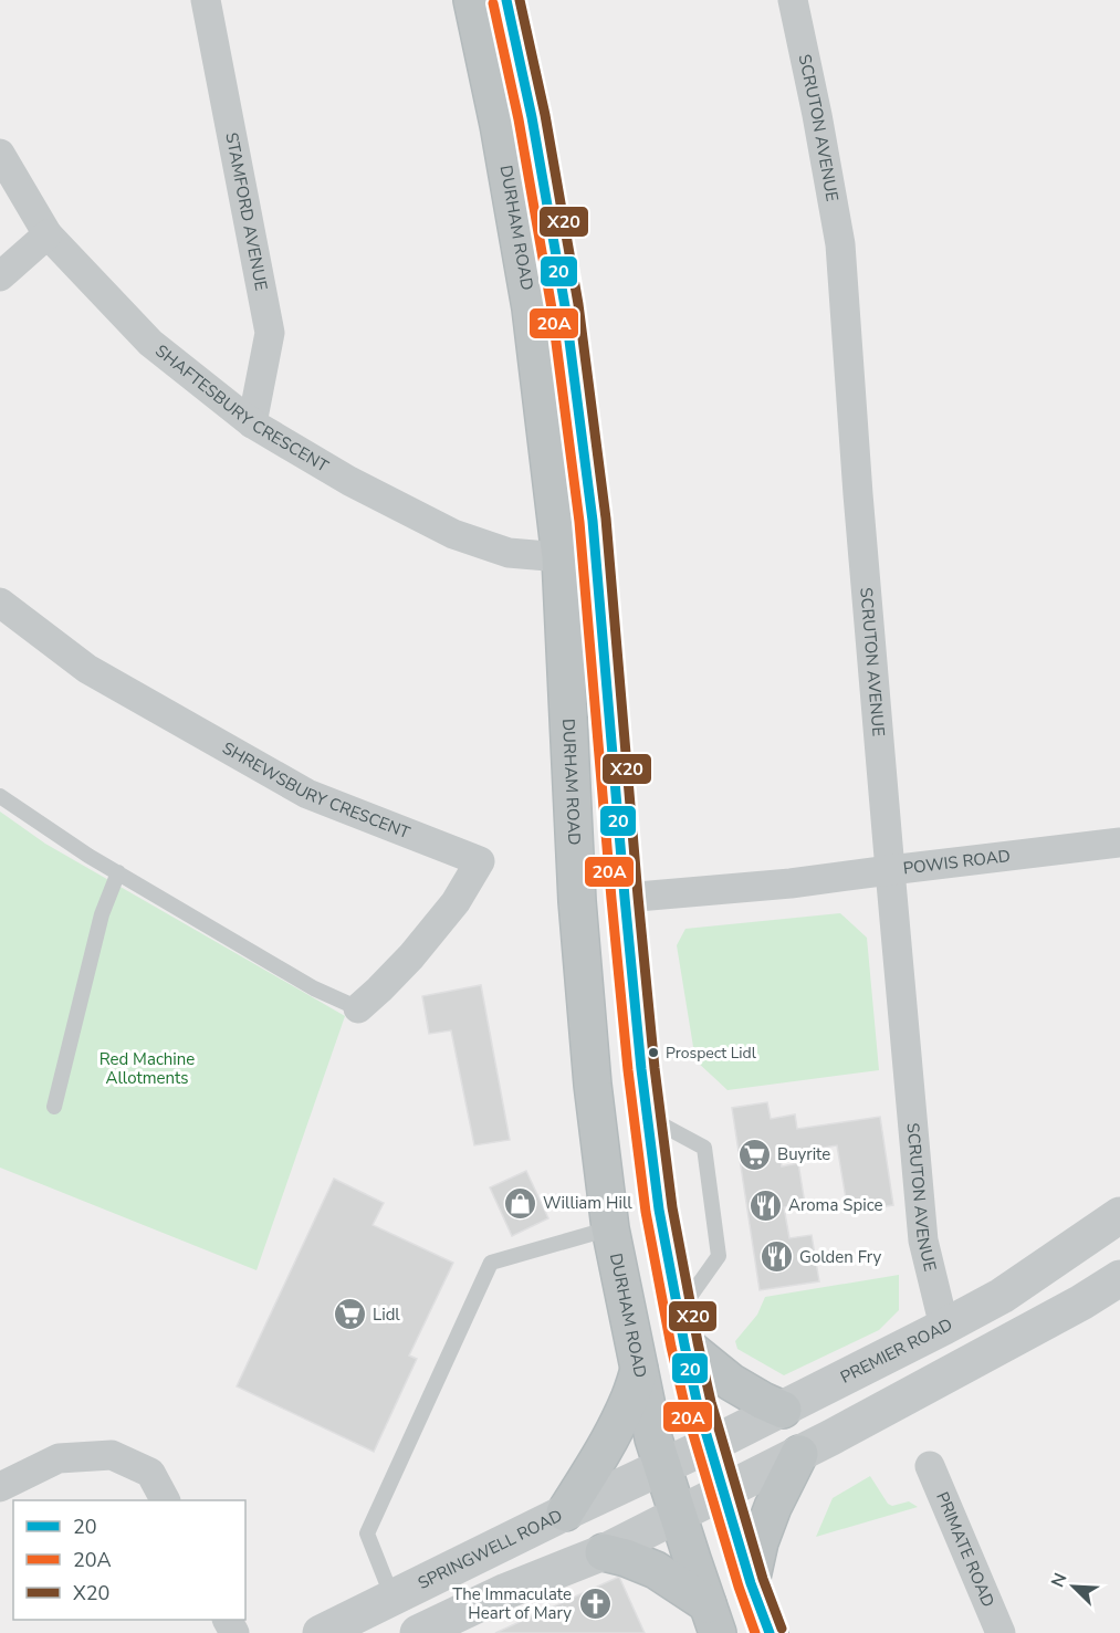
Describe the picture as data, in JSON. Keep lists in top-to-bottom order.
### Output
{
  "streets": {
    "highway": ["DURHAM ROAD"],
    "main road": ["PREMIER ROAD", "SPRINGWELL ROAD"],
    "street": [
      "SCRUTON AVENUE",
      "STAMFORD AVENUE",
      "SHAFTESBURY CRESCENT",
      "SHREWSBURY CRESCENT",
      "POWIS ROAD",
      "PRIMATE ROAD"
    ]
  },
  "crossings": [
    ["SCRUTON AVENUE", "POWIS ROAD"],
    ["SCRUTON AVENUE", "PREMIER ROAD"],
    ["STAMFORD AVENUE", "SHAFTESBURY CRESCENT"],
    ["DURHAM ROAD", "SHAFTESBURY CRESCENT"],
    ["DURHAM ROAD", "POWIS ROAD"],
    ["DURHAM ROAD", "PREMIER ROAD"],
    ["DURHAM ROAD", "SPRINGWELL ROAD"],
    ["PREMIER ROAD", "SPRINGWELL ROAD"]
  ],
  "parks": ["Red Machine Allotments"],
  "places": {
    "other": ["Prospect Lidl"],
    "supermarket": ["Buyrite", "Lidl"],
    "shop": ["William Hill"],
    "restaurant": ["Aroma Spice", "Golden Fry"],
    "church": ["The Immaculate Heart of Mary"]
  },
  "lines": ["transit line 20", "transit line X20", "transit line 20A"],
  "legend": ["20", "20A", "X20"],
  "north": "top left"
}
